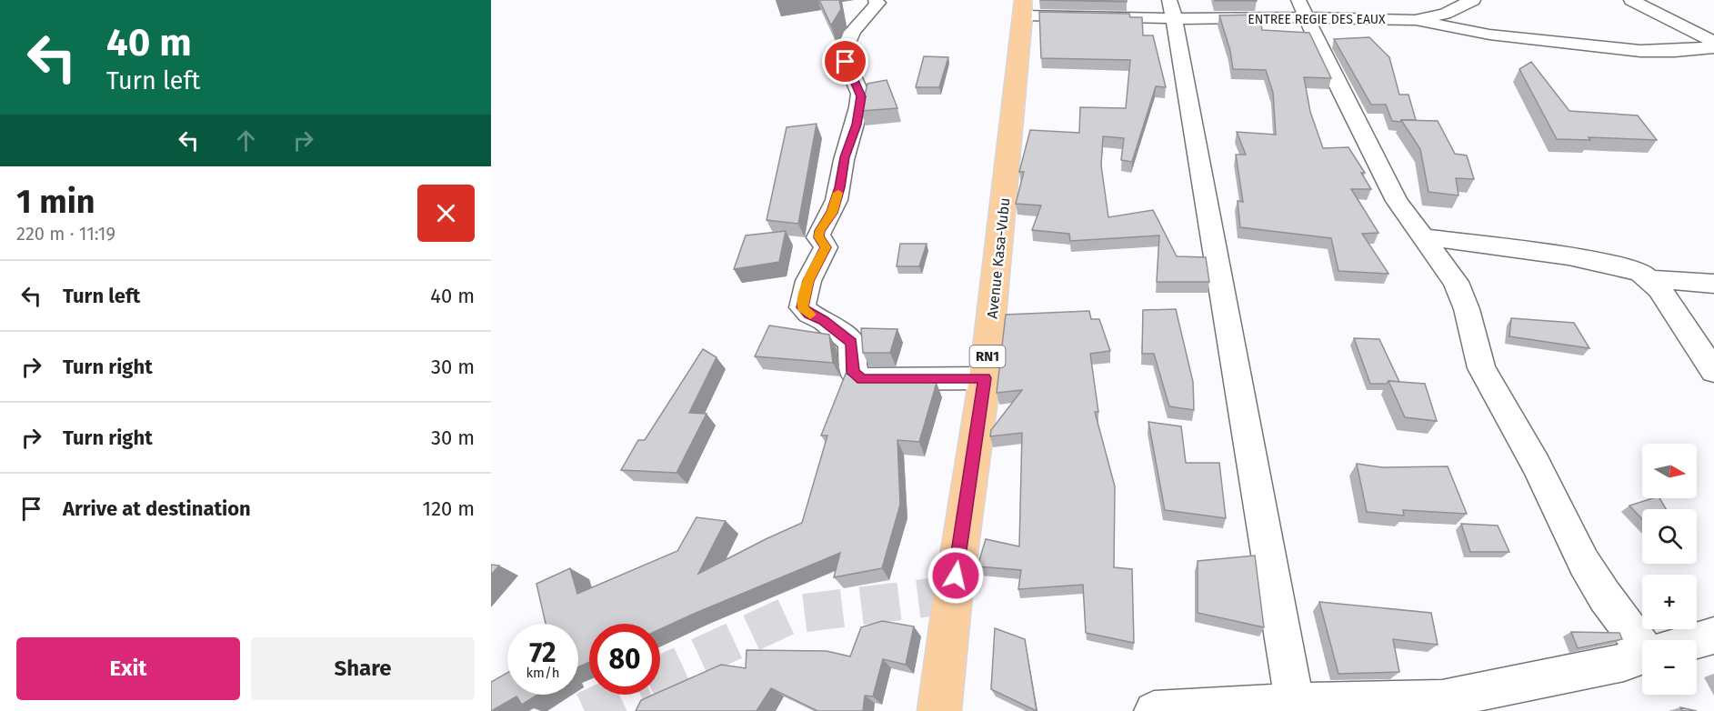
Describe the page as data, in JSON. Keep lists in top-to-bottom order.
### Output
{
  "streets": {
    "highway": ["Avenue Kasa-Vubu", "RN1"],
    "street": ["ENTREE REGIE DES EAUX"]
  },
  "crossings": [
    ["ENTREE REGIE DES EAUX", "Avenue Kasa-Vubu"]
  ],
  "north": "right",
  "page": {
    "turn": ["40 m", "Turn left"],
    "heading": ["1 min", "220 m · 11:19"],
    "list": [
      {
        "name": "Turn left",
        "value": "40 m"
      },
      {
        "name": "Turn right",
        "value": "30 m"
      },
      {
        "name": "Turn right",
        "value": "30 m"
      },
      {
        "name": "Arrive at destination",
        "value": "120 m"
      }
    ],
    "map_buttons": ["+", "−"],
    "speed": "72 km/h",
    "limit": "80",
    "buttons": ["Exit", "Share"]
  }
}
